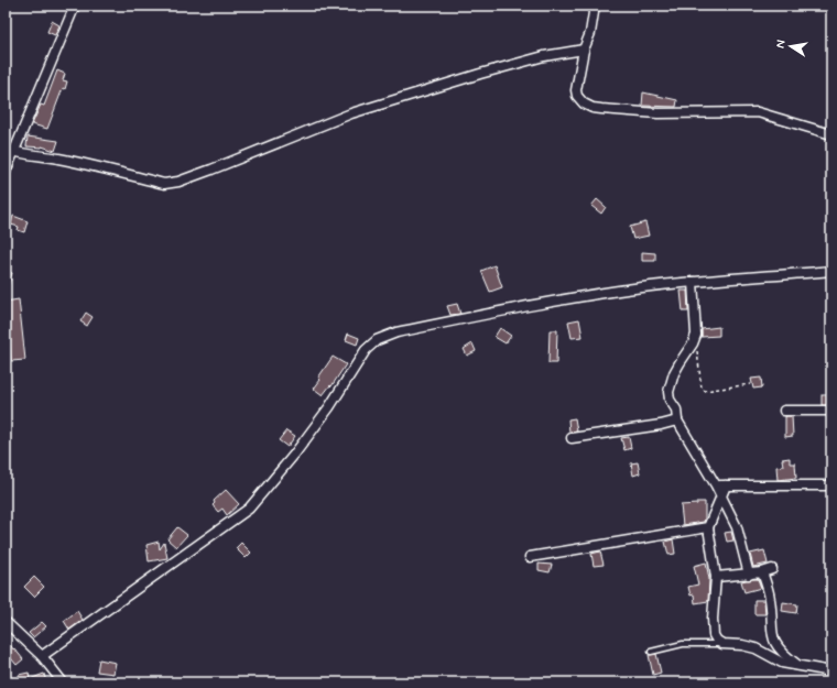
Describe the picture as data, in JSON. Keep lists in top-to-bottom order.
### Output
{
  "north": "left"
}
